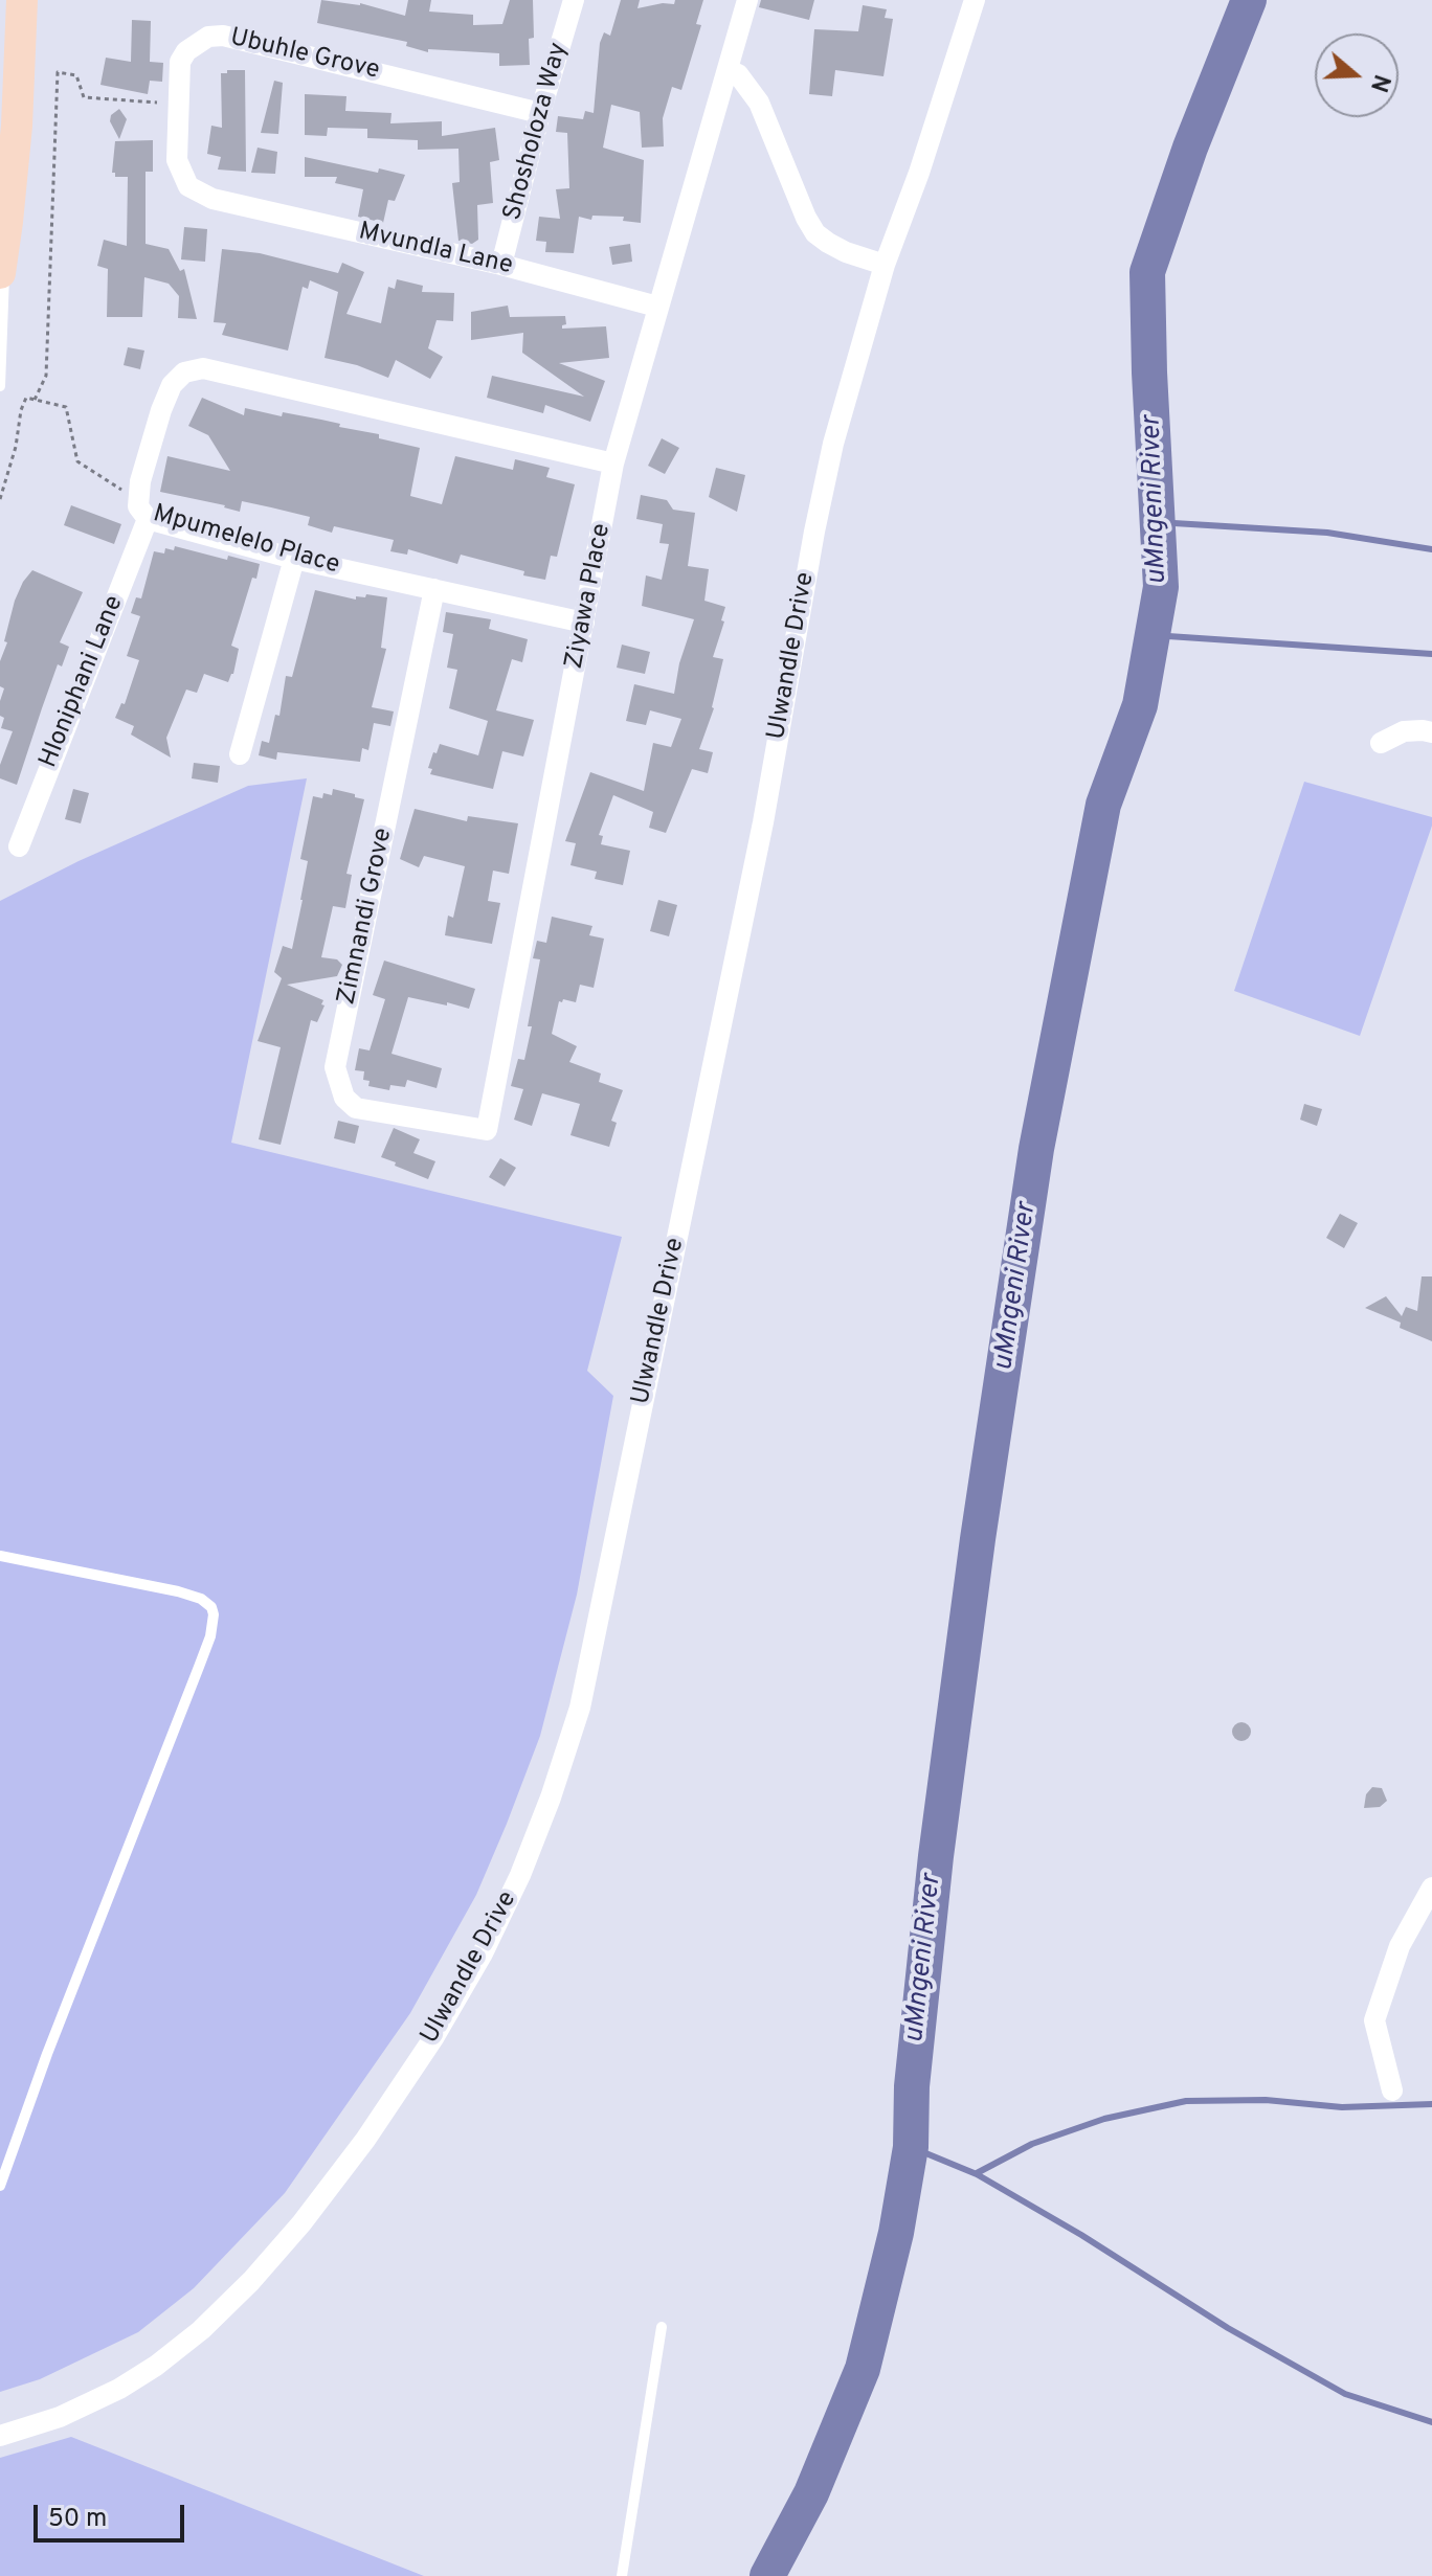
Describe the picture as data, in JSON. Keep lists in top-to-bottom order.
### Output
{
  "streets": {
    "street": [
      "Ubuhle Grove",
      "Shosholoza Way",
      "Mvundla Lane",
      "Mpumelelo Place",
      "Ziyawa Place",
      "Ulwandle Drive",
      "Hloniphani Lane",
      "Zimnandi Grove"
    ]
  },
  "crossings": [
    ["Ubuhle Grove", "Shosholoza Way"],
    ["Ubuhle Grove", "Mvundla Lane"],
    ["Shosholoza Way", "Mvundla Lane"],
    ["Mvundla Lane", "Ziyawa Place"],
    ["Mpumelelo Place", "Ziyawa Place"],
    ["Mpumelelo Place", "Hloniphani Lane"],
    ["Mpumelelo Place", "Zimnandi Grove"],
    ["Ziyawa Place", "Zimnandi Grove"]
  ],
  "water": ["uMngeni River"],
  "scale_bar": "50 m",
  "north": "right"
}
